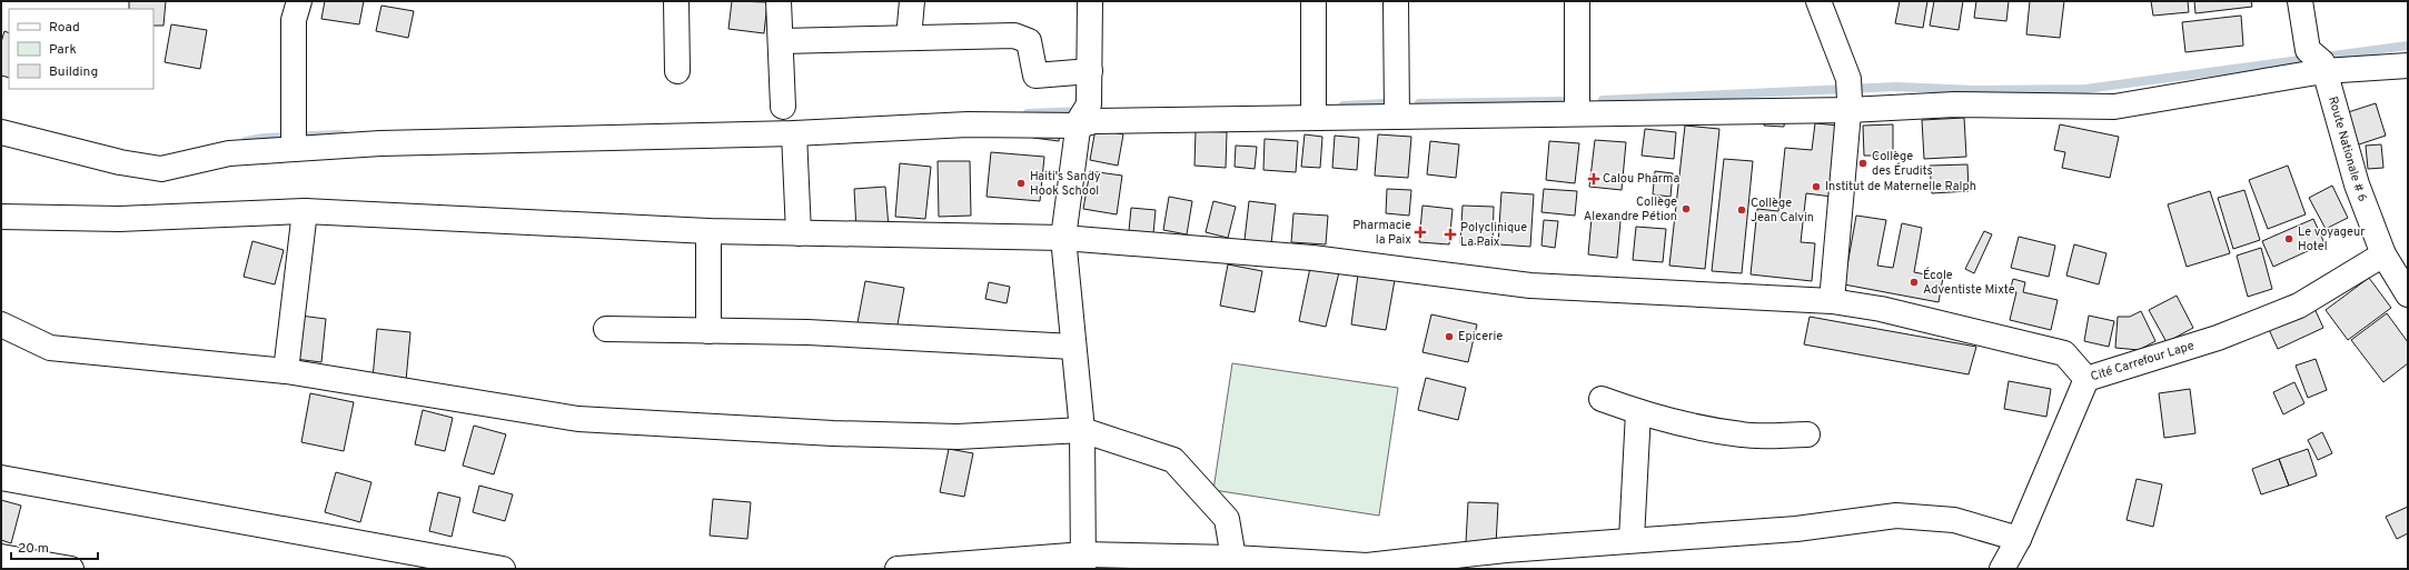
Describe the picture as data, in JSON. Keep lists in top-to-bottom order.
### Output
{
  "streets": {
    "street": ["Route Nationale # 6", "Cité Carrefour Lape"]
  },
  "crossings": [
    ["Route Nationale # 6", "Cité Carrefour Lape"]
  ],
  "places": {
    "other": [
      "Collège des Érudits",
      "Haiti's Sandy Hook School",
      "Institut de Maternelle Ralph",
      "Collège Alexandre Pétion",
      "Collège Jean Calvin",
      "Le voyageur Hotel",
      "École Adventiste Mixte",
      "Epicerie"
    ],
    "health": ["Calou Pharma", "Pharmacie la Paix", "Polyclinique La Paix"]
  },
  "legend": ["Road", "Park", "Building"],
  "scale_bar": "20 m"
}
